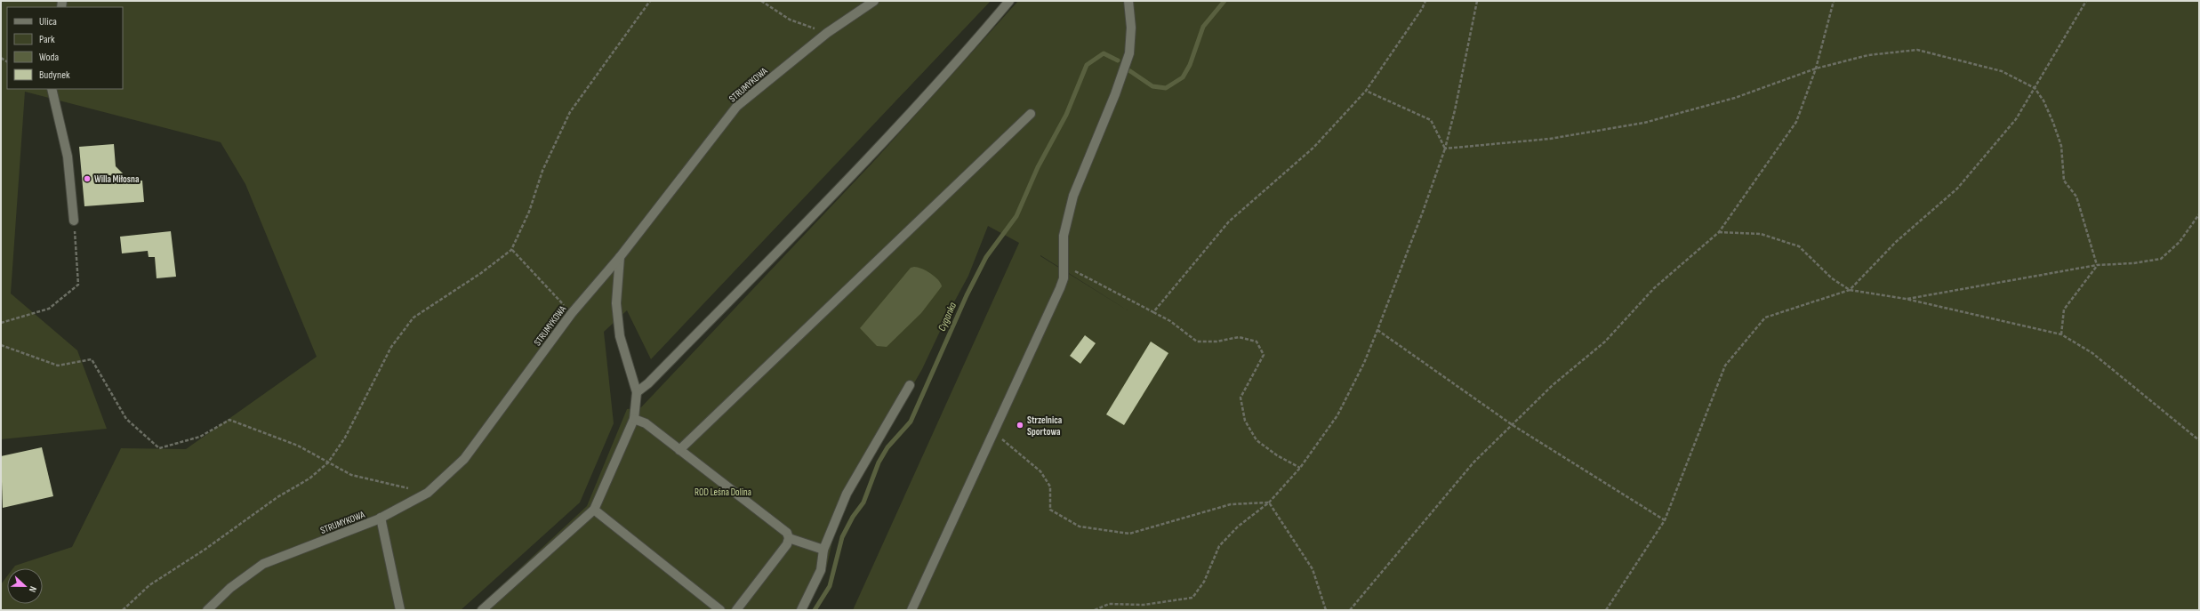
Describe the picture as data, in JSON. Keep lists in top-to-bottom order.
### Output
{
  "streets": {
    "street": ["STRUMYKOWA"]
  },
  "water": ["Cyganka"],
  "parks": ["ROD Leśna Dolina"],
  "places": ["Willa Miłosna", "Strzelnica Sportowa"],
  "legend": [
    "Ulica",
    "Park",
    "Woda",
    "Budynek"
  ],
  "north": "right"
}
